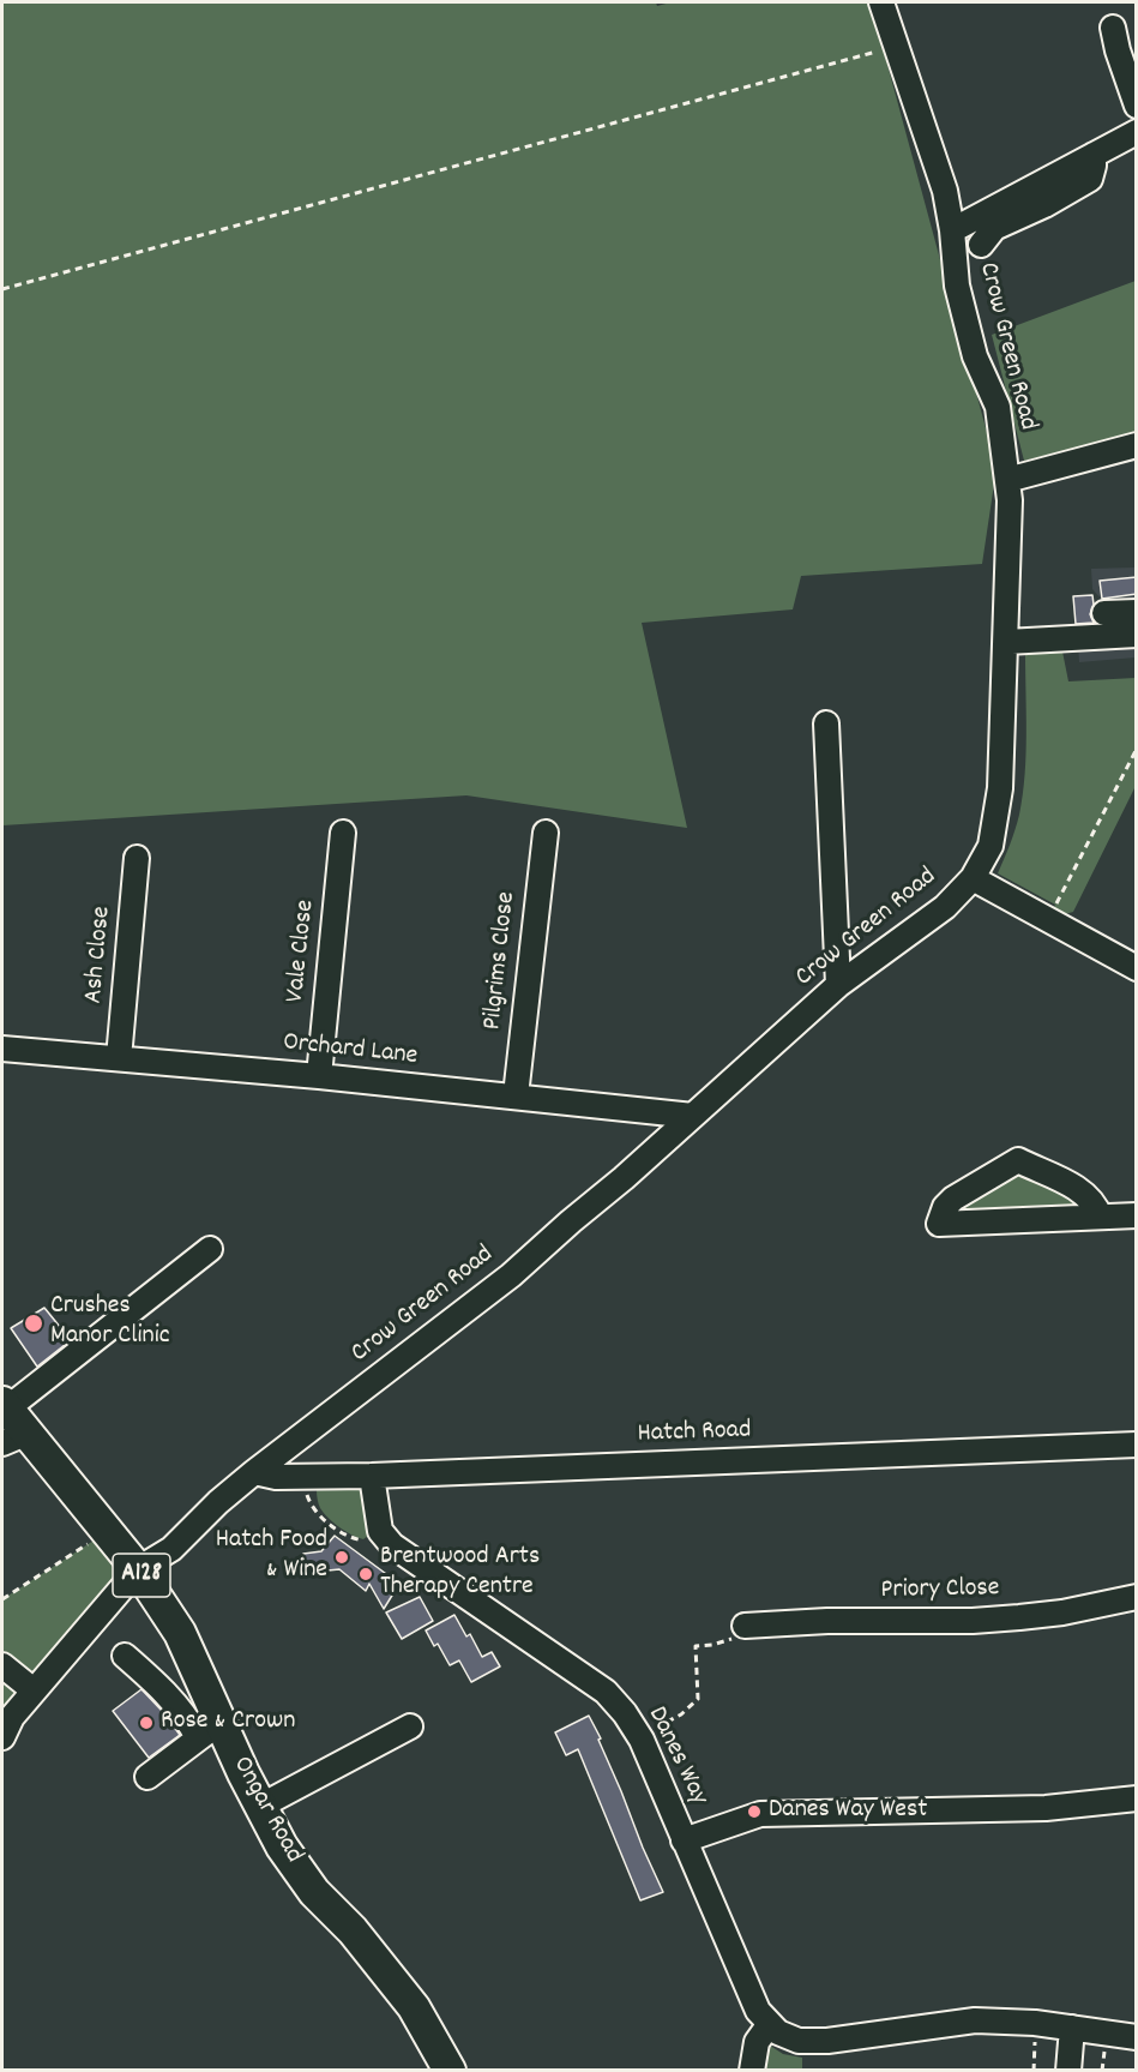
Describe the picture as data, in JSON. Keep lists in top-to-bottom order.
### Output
{
  "streets": {
    "main road": ["A128", "Ongar Road"],
    "street": [
      "Crow Green Road",
      "Vale Close",
      "Ash Close",
      "Pilgrims Close",
      "Orchard Lane",
      "Hatch Road",
      "Priory Close",
      "Danes Way"
    ]
  },
  "crossings": [
    ["Crow Green Road", "Orchard Lane"],
    ["Crow Green Road", "Hatch Road"],
    ["Crow Green Road", "Ongar Road"],
    ["Vale Close", "Orchard Lane"],
    ["Ash Close", "Orchard Lane"],
    ["Pilgrims Close", "Orchard Lane"]
  ],
  "places": [
    "Crushes Manor Clinic",
    "Hatch Food & Wine",
    "Brentwood Arts Therapy Centre",
    "Rose & Crown",
    "Danes Way West"
  ]
}
